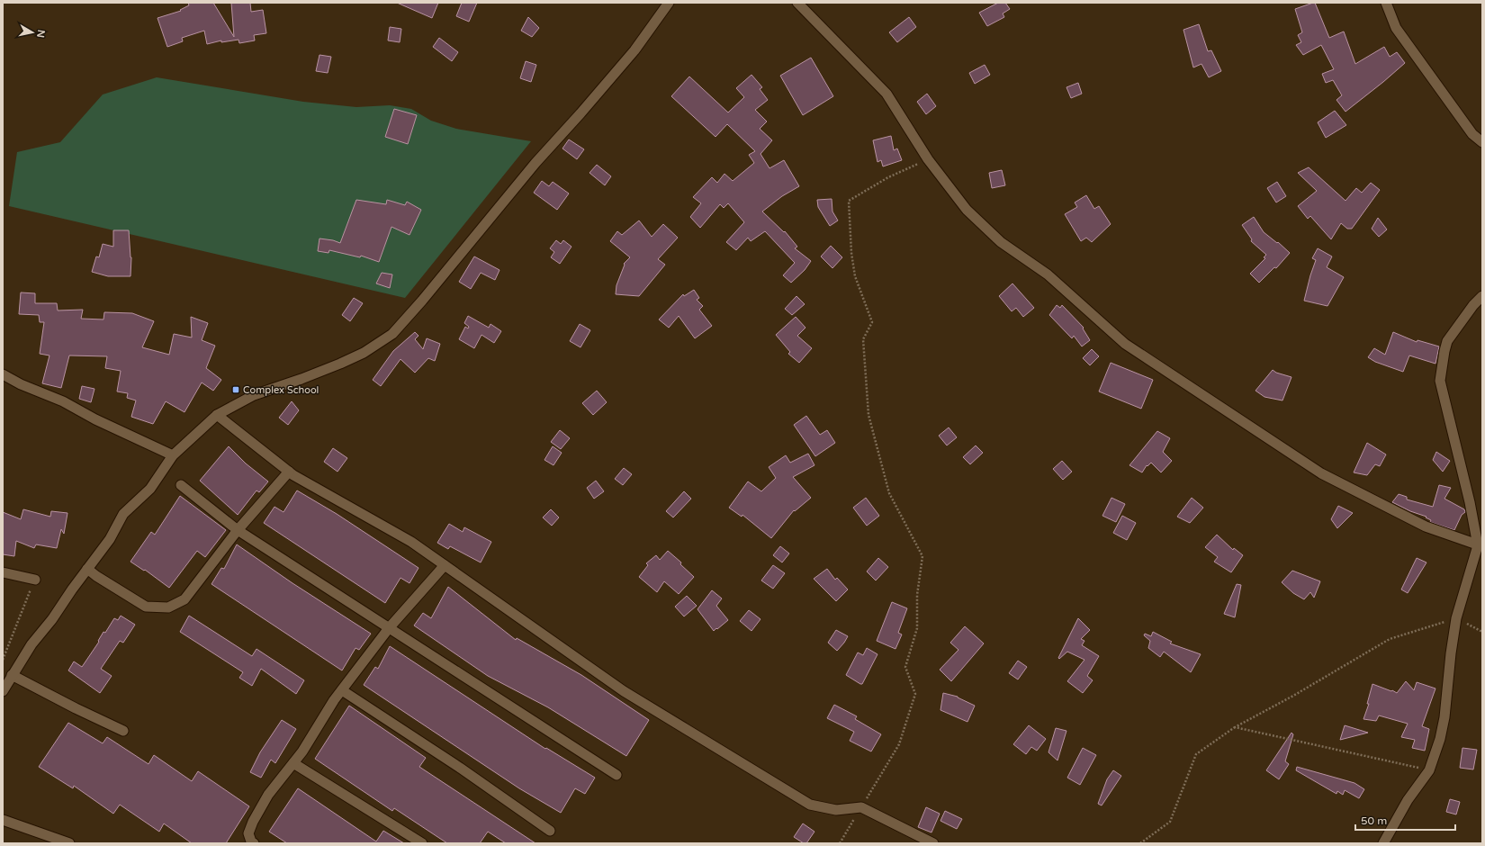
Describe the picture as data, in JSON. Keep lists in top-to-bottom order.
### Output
{
  "places": {
    "transit": ["Complex School"]
  },
  "scale_bar": "50 m",
  "north": "right"
}
